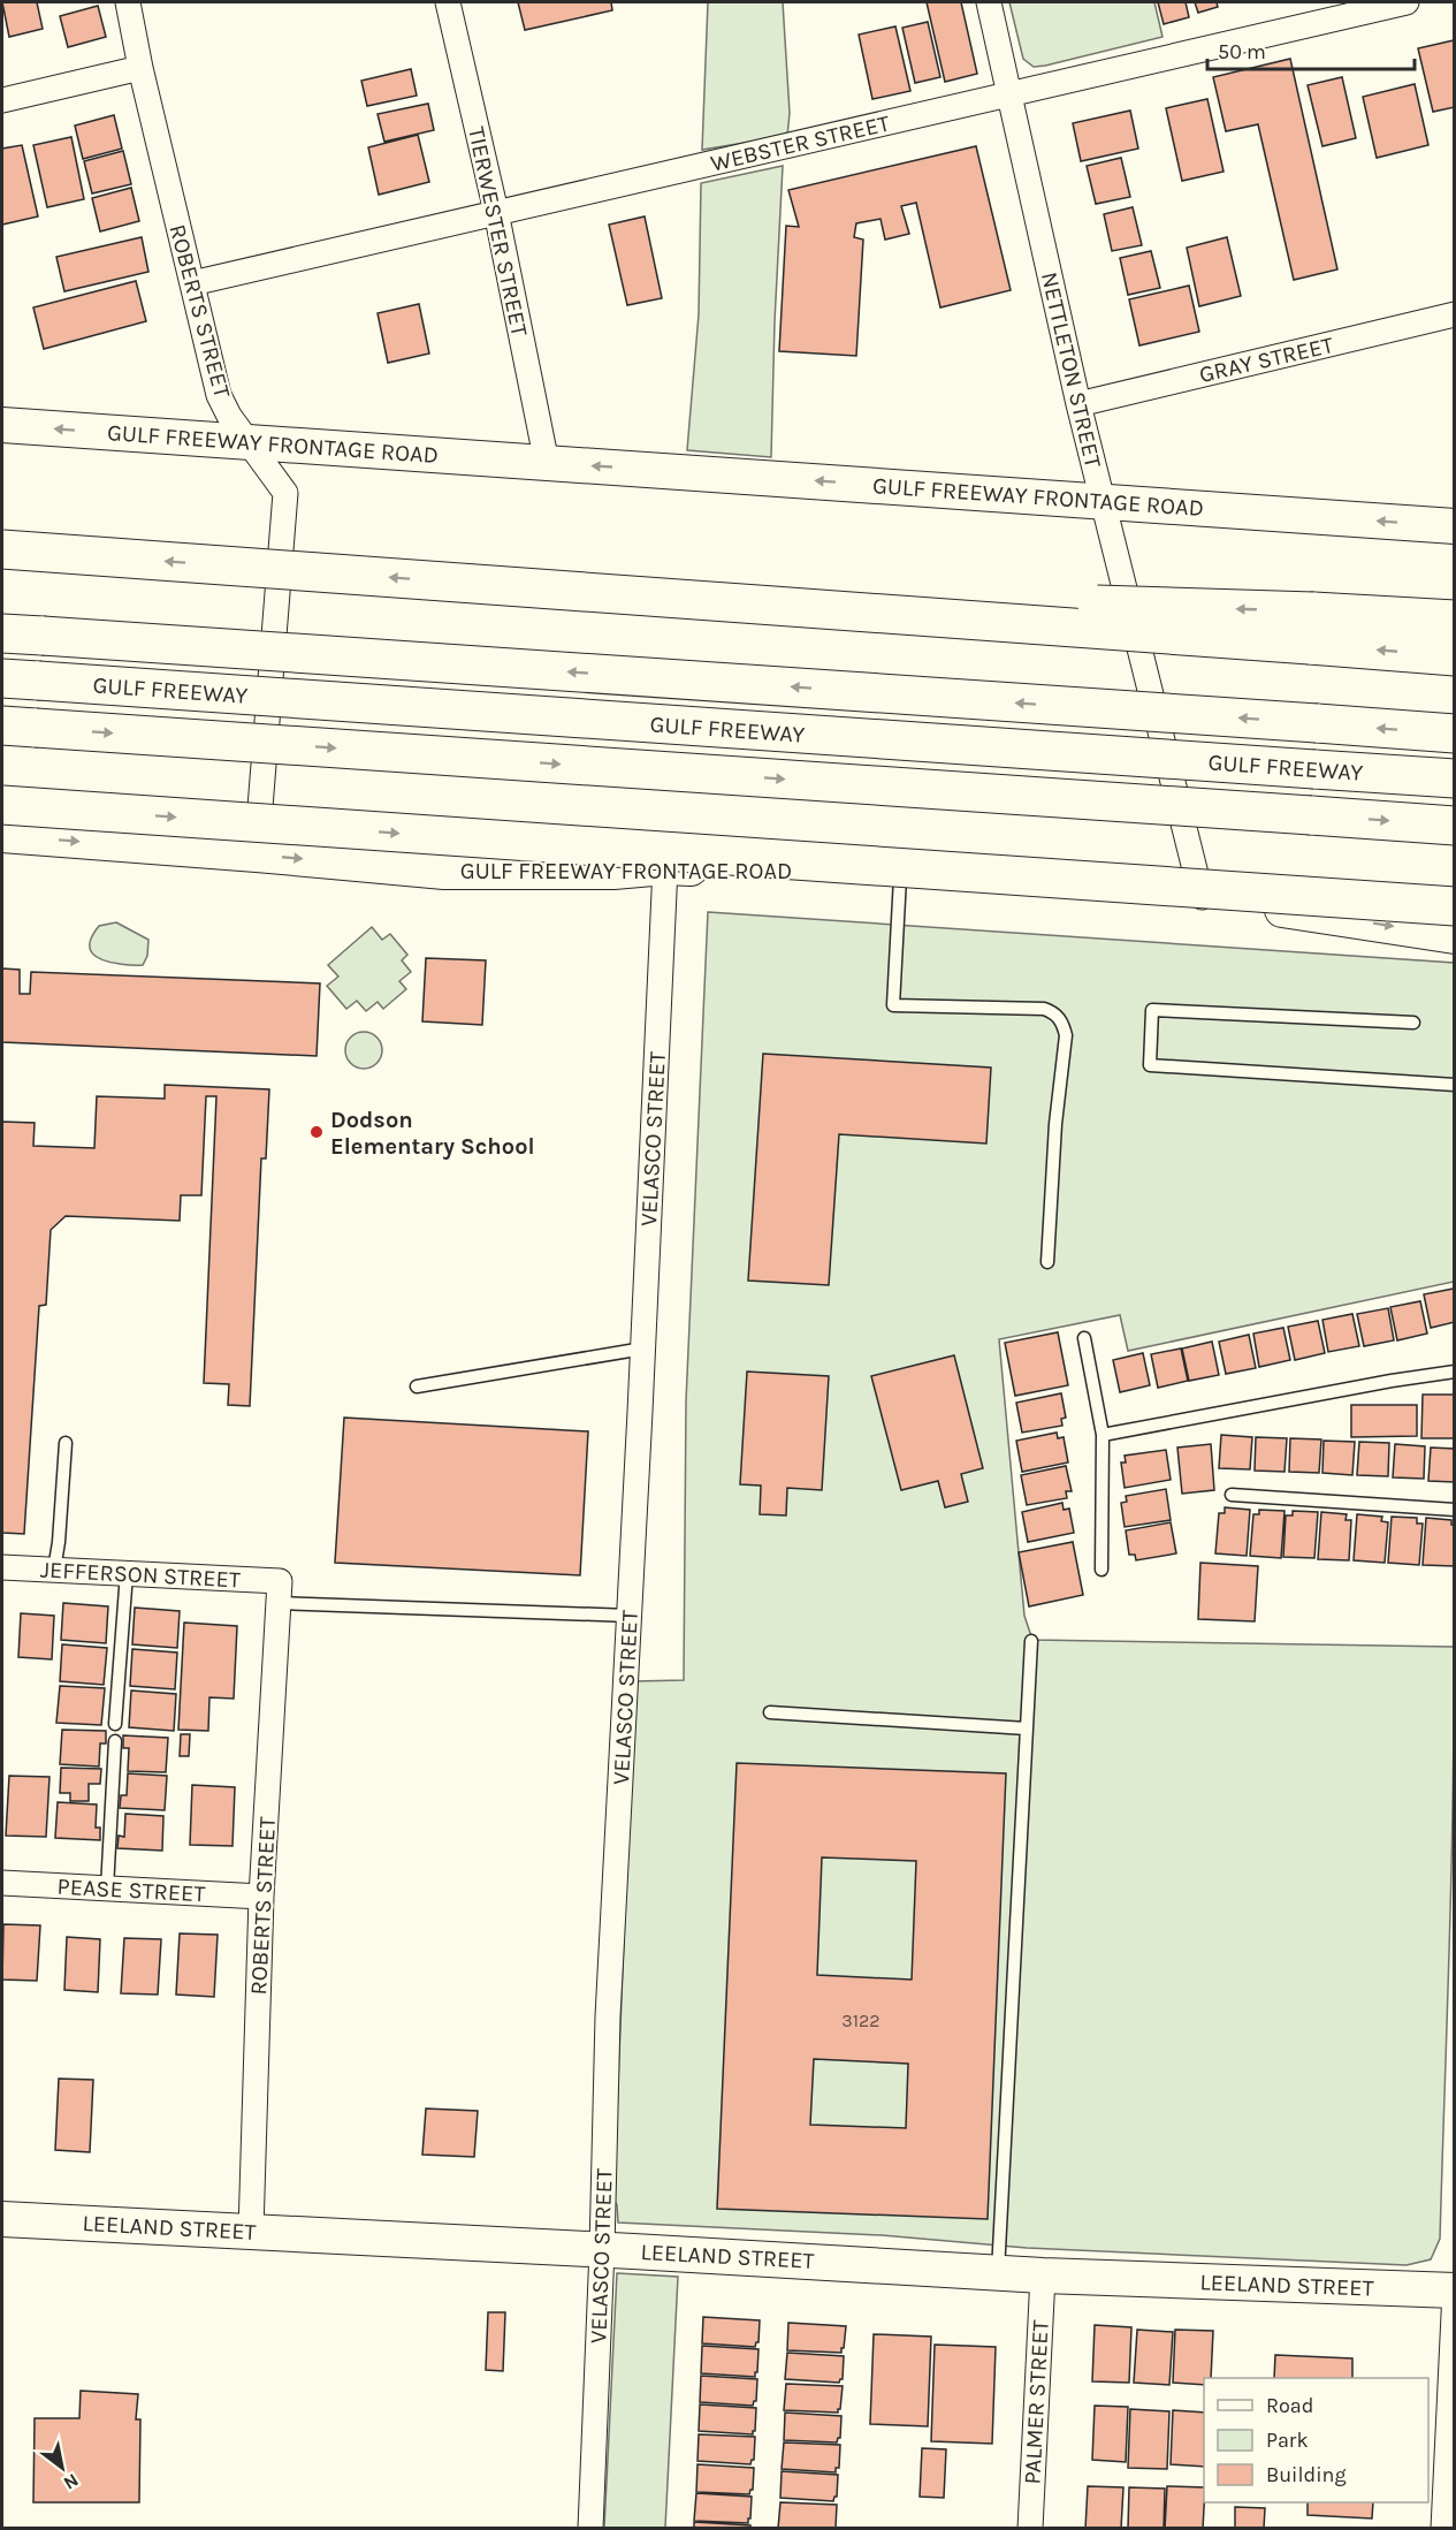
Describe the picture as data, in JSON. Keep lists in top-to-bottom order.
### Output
{
  "streets": {
    "highway": ["GULF FREEWAY"],
    "main road": ["GULF FREEWAY FRONTAGE ROAD", "LEELAND STREET"],
    "street": [
      "WEBSTER STREET",
      "TIERWESTER STREET",
      "ROBERTS STREET",
      "GRAY STREET",
      "NETTLETON STREET",
      "VELASCO STREET",
      "JEFFERSON STREET",
      "PEASE STREET",
      "PALMER STREET"
    ]
  },
  "crossings": [
    ["WEBSTER STREET", "TIERWESTER STREET"],
    ["WEBSTER STREET", "ROBERTS STREET"],
    ["WEBSTER STREET", "NETTLETON STREET"],
    ["TIERWESTER STREET", "GULF FREEWAY FRONTAGE ROAD"],
    ["ROBERTS STREET", "GULF FREEWAY FRONTAGE ROAD"],
    ["ROBERTS STREET", "JEFFERSON STREET"],
    ["ROBERTS STREET", "PEASE STREET"],
    ["ROBERTS STREET", "LEELAND STREET"],
    ["GRAY STREET", "NETTLETON STREET"],
    ["NETTLETON STREET", "GULF FREEWAY FRONTAGE ROAD"],
    ["GULF FREEWAY FRONTAGE ROAD", "VELASCO STREET"],
    ["VELASCO STREET", "LEELAND STREET"],
    ["LEELAND STREET", "PALMER STREET"]
  ],
  "places": ["Dodson Elementary School"],
  "house_numbers": ["3122"],
  "legend": ["Road", "Park", "Building"],
  "scale_bar": "50 m",
  "north": "bottom right"
}
